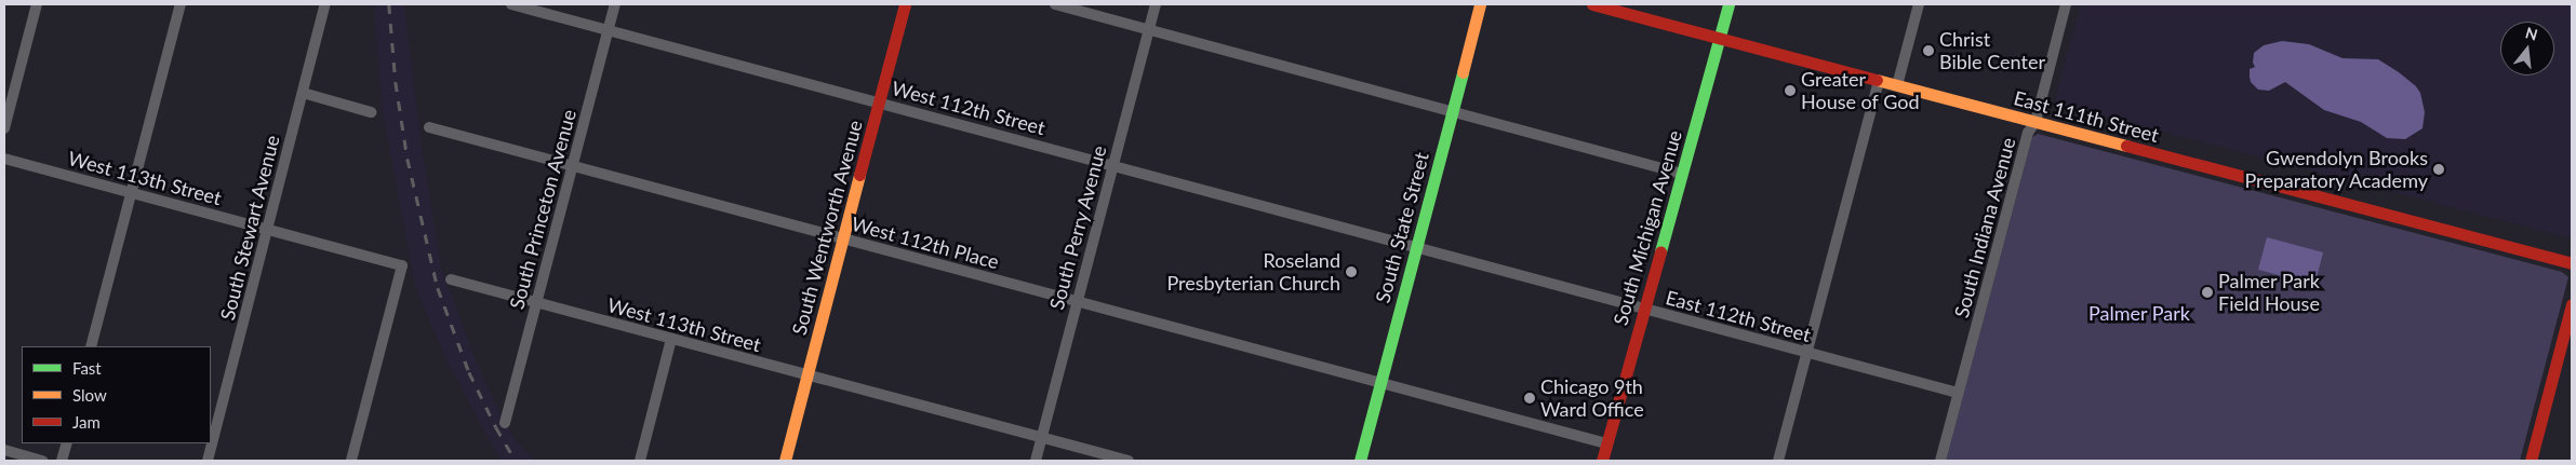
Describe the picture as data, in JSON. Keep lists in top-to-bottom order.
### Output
{
  "streets": {
    "main road": [
      "East 111th Street",
      "South Wentworth Avenue",
      "South State Street",
      "South Michigan Avenue"
    ],
    "street": [
      "West 112th Street",
      "West 113th Street",
      "South Princeton Avenue",
      "South Stewart Avenue",
      "South Perry Avenue",
      "South Indiana Avenue",
      "West 112th Place",
      "East 112th Street"
    ]
  },
  "crossings": [
    ["West 112th Street", "South Princeton Avenue"],
    ["West 112th Street", "South Wentworth Avenue"],
    ["West 112th Street", "South Perry Avenue"],
    ["West 112th Street", "South State Street"],
    ["West 112th Street", "East 112th Street"],
    ["East 111th Street", "South Michigan Avenue"],
    ["East 111th Street", "South Indiana Avenue"],
    ["West 113th Street", "South Princeton Avenue"],
    ["West 113th Street", "South Stewart Avenue"],
    ["West 113th Street", "South Wentworth Avenue"],
    ["West 113th Street", "South Perry Avenue"],
    ["South Princeton Avenue", "West 112th Place"],
    ["South Wentworth Avenue", "West 112th Place"],
    ["South Perry Avenue", "West 112th Place"],
    ["South State Street", "West 112th Place"],
    ["South State Street", "East 112th Street"],
    ["South Michigan Avenue", "West 112th Place"],
    ["South Michigan Avenue", "East 112th Street"],
    ["South Indiana Avenue", "East 112th Street"]
  ],
  "parks": ["Palmer Park"],
  "places": [
    "Christ Bible Center",
    "Greater House of God",
    "Gwendolyn Brooks Preparatory Academy",
    "Roseland Presbyterian Church",
    "Palmer Park Field House",
    "Chicago 9th Ward Office"
  ],
  "legend": ["Fast", "Slow", "Jam"],
  "north": "top"
}
